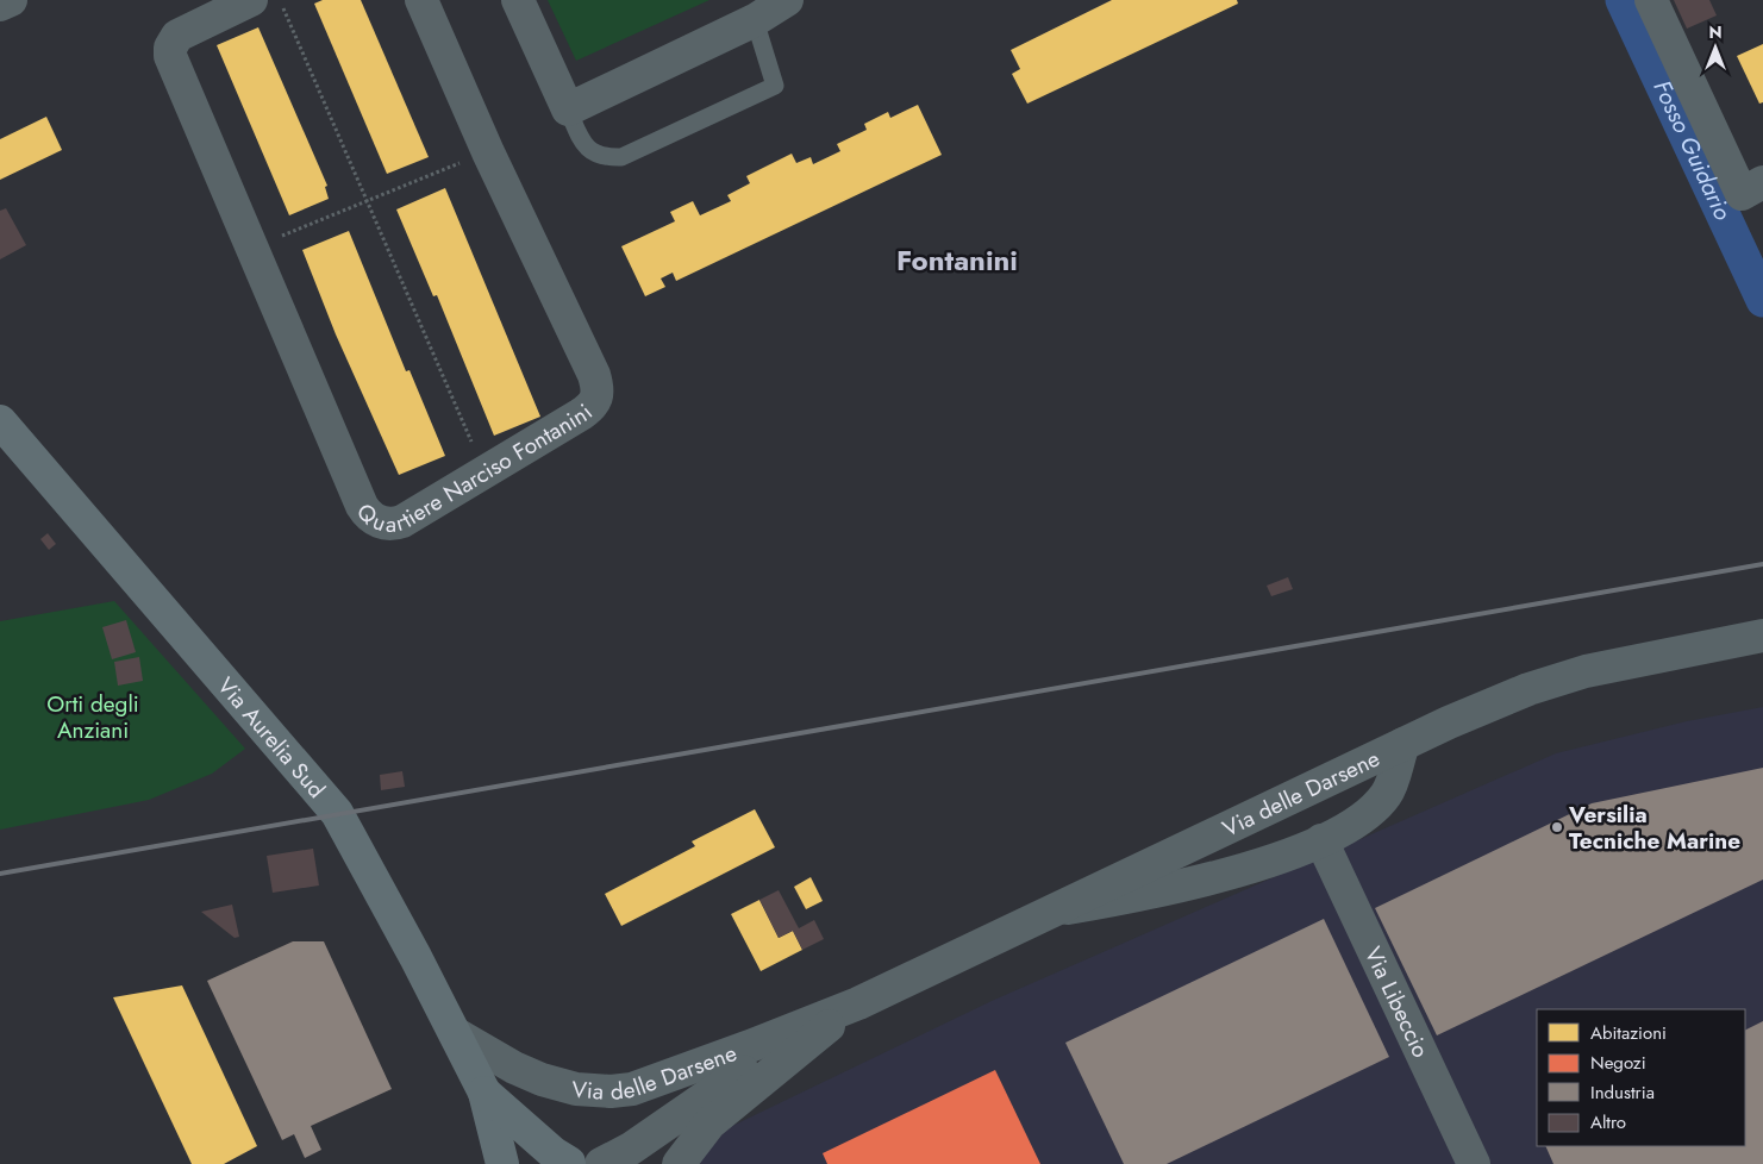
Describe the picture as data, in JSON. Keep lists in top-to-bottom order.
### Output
{
  "streets": {
    "main road": ["Via Aurelia Sud"],
    "street": ["Quartiere Narciso Fontanini", "Via delle Darsene", "Via Libeccio"]
  },
  "crossings": [
    ["Via Aurelia Sud", "Via delle Darsene"]
  ],
  "districts": ["Fontanini"],
  "water": ["Fosso Guidario"],
  "parks": ["Orti degli Anziani"],
  "places": ["Versilia Tecniche Marine"],
  "legend": [
    "Abitazioni",
    "Negozi",
    "Industria",
    "Altro"
  ],
  "north": "top"
}
